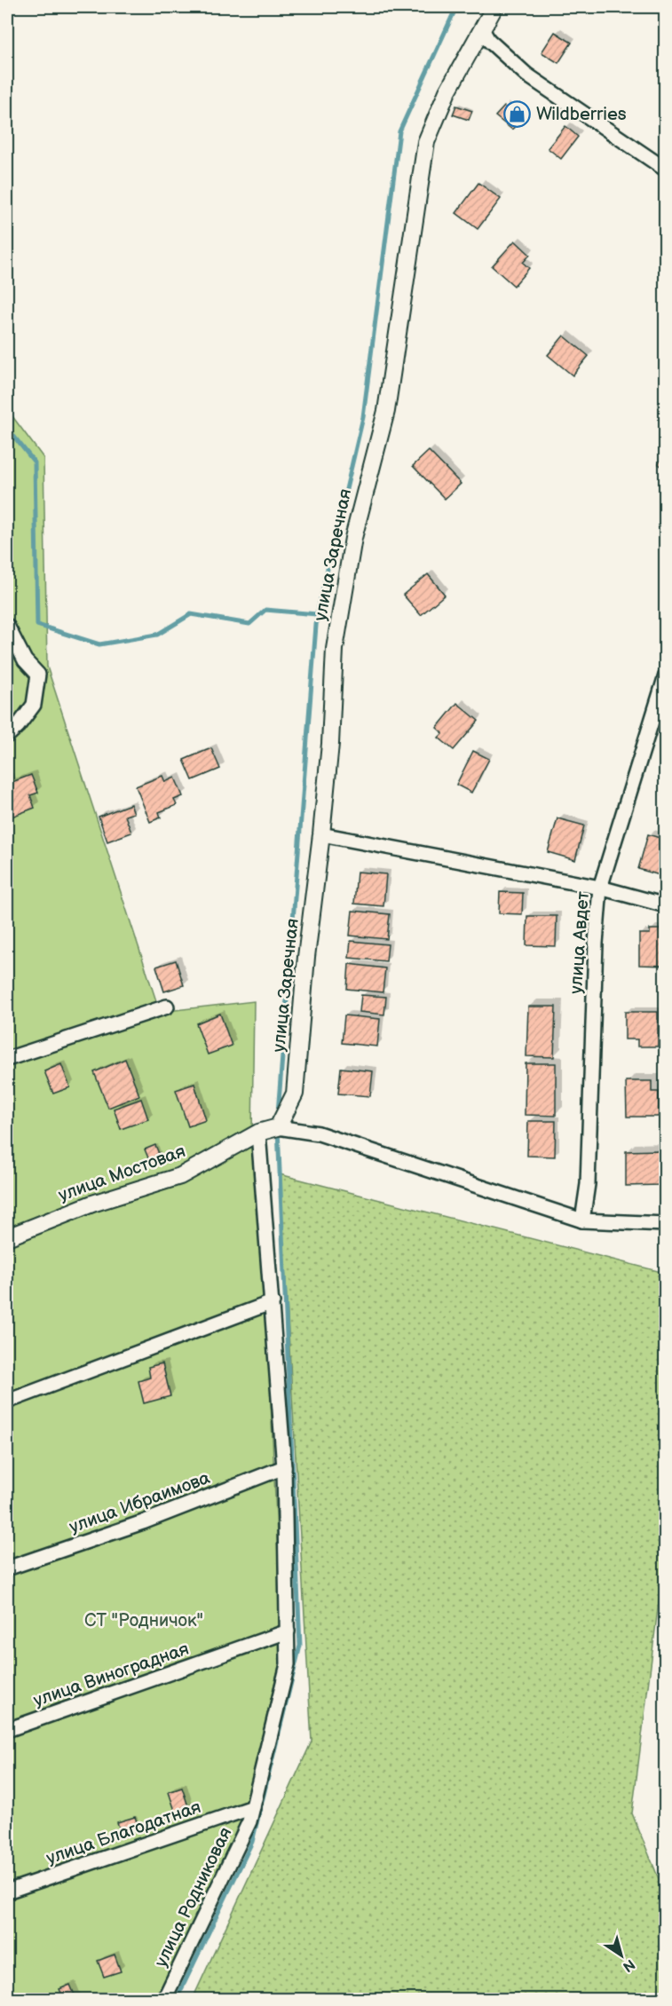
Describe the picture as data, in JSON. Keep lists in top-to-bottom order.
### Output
{
  "streets": {
    "street": [
      "улица Заречная",
      "улица Авдет",
      "улица Мостовая",
      "улица Ибраимова",
      "улица Виноградная",
      "улица Благодатная",
      "улица Родниковая"
    ]
  },
  "crossings": [
    ["улица Заречная", "улица Мостовая"],
    ["улица Мостовая", "улица Родниковая"],
    ["улица Ибраимова", "улица Родниковая"],
    ["улица Виноградная", "улица Родниковая"],
    ["улица Благодатная", "улица Родниковая"]
  ],
  "parks": ["СТ \"Родничок\""],
  "places": {
    "shop": ["Wildberries"]
  },
  "north": "bottom right"
}
